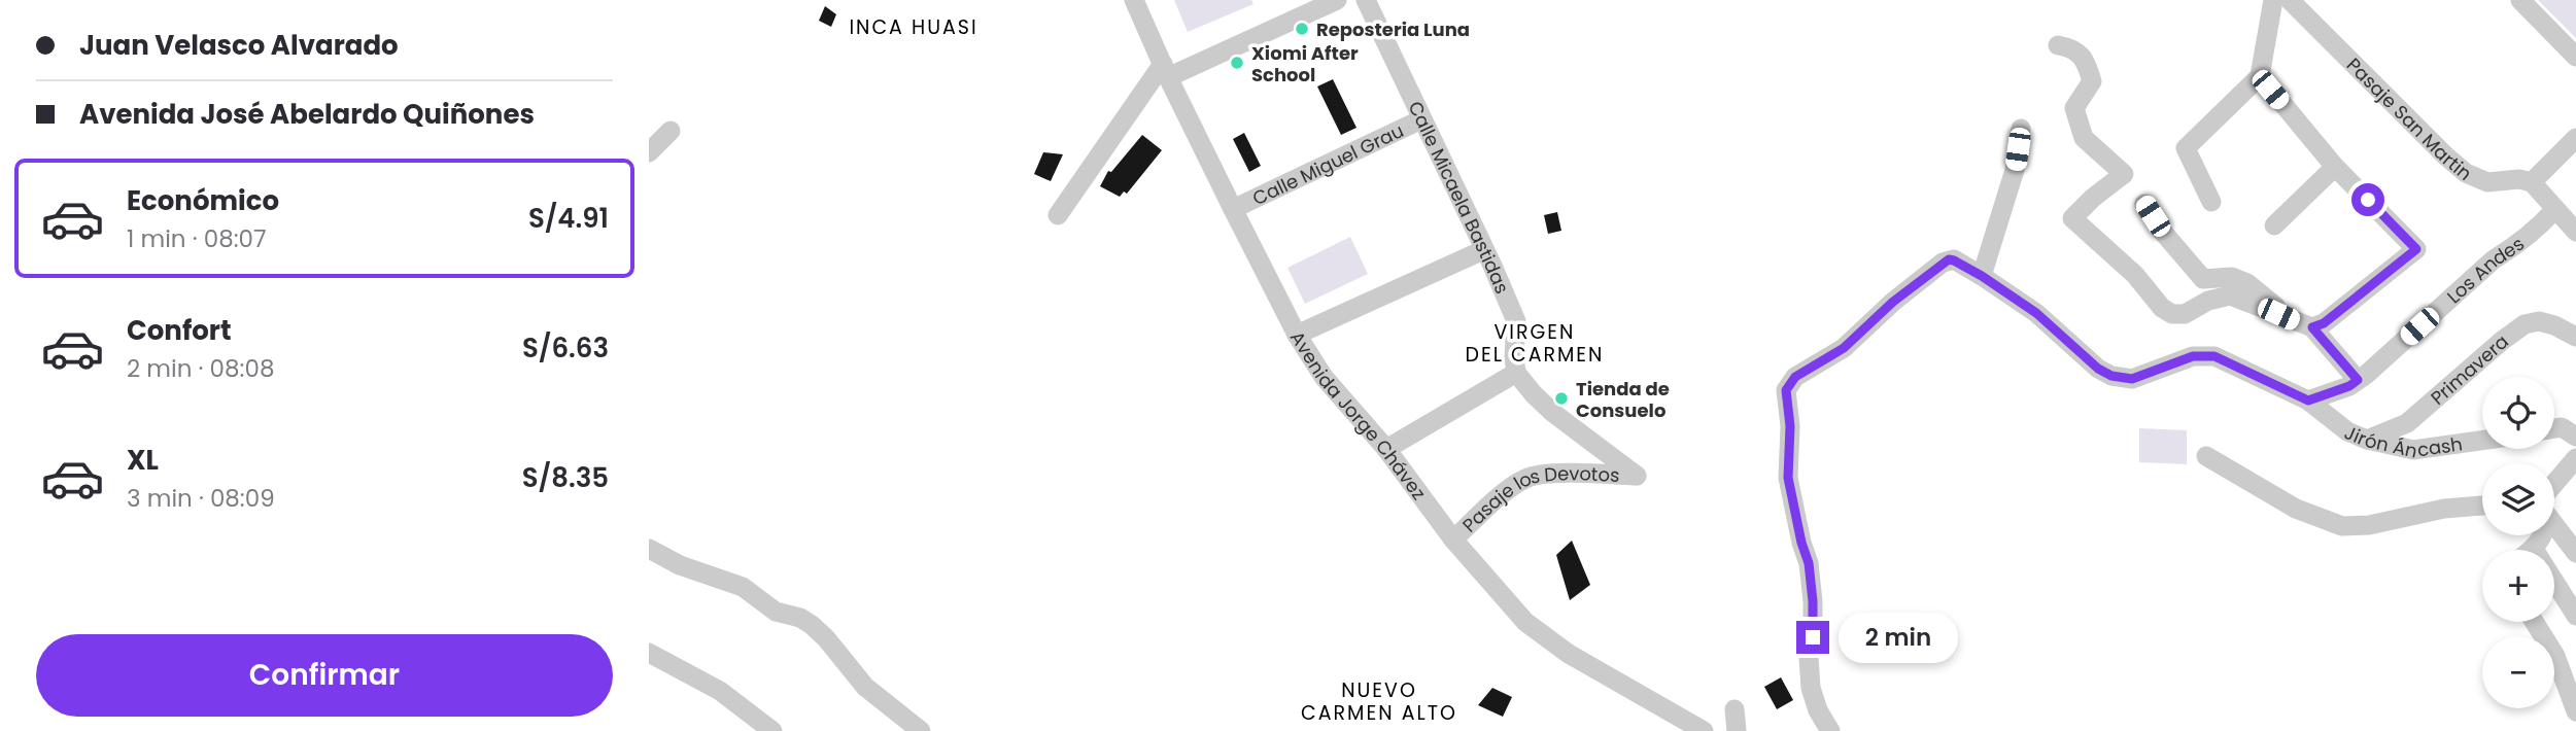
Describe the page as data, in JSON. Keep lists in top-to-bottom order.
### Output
{
  "streets": {
    "street": [
      "Pasaje San Martin",
      "Calle Miguel Grau",
      "Calle Micaela Bastidas",
      "Los Andes",
      "Primavera",
      "Avenida Jorge Chávez",
      "Jirón Áncash",
      "Pasaje los Devotos"
    ]
  },
  "crossings": [
    ["Calle Miguel Grau", "Calle Micaela Bastidas"],
    ["Calle Miguel Grau", "Avenida Jorge Chávez"],
    ["Calle Micaela Bastidas", "Pasaje los Devotos"],
    ["Los Andes", "Jirón Áncash"],
    ["Primavera", "Jirón Áncash"],
    ["Avenida Jorge Chávez", "Pasaje los Devotos"]
  ],
  "districts": ["INCA HUASI", "VIRGEN DEL CARMEN", "NUEVO CARMEN ALTO"],
  "places": ["Reposteria Luna", "Xiomi After School", "Tienda de Consuelo"],
  "page": {
    "banner": ["Juan Velasco Alvarado", "Avenida José Abelardo Quiñones"],
    "list": [
      {
        "name": "Económico",
        "note": "1 min · 08:07",
        "value": "S/4.91"
      },
      {
        "name": "Confort",
        "note": "2 min · 08:08",
        "value": "S/6.63"
      },
      {
        "name": "XL",
        "note": "3 min · 08:09",
        "value": "S/8.35"
      }
    ],
    "map_buttons": ["+", "−"],
    "bubble": "2 min",
    "buttons": "Confirmar"
  }
}
